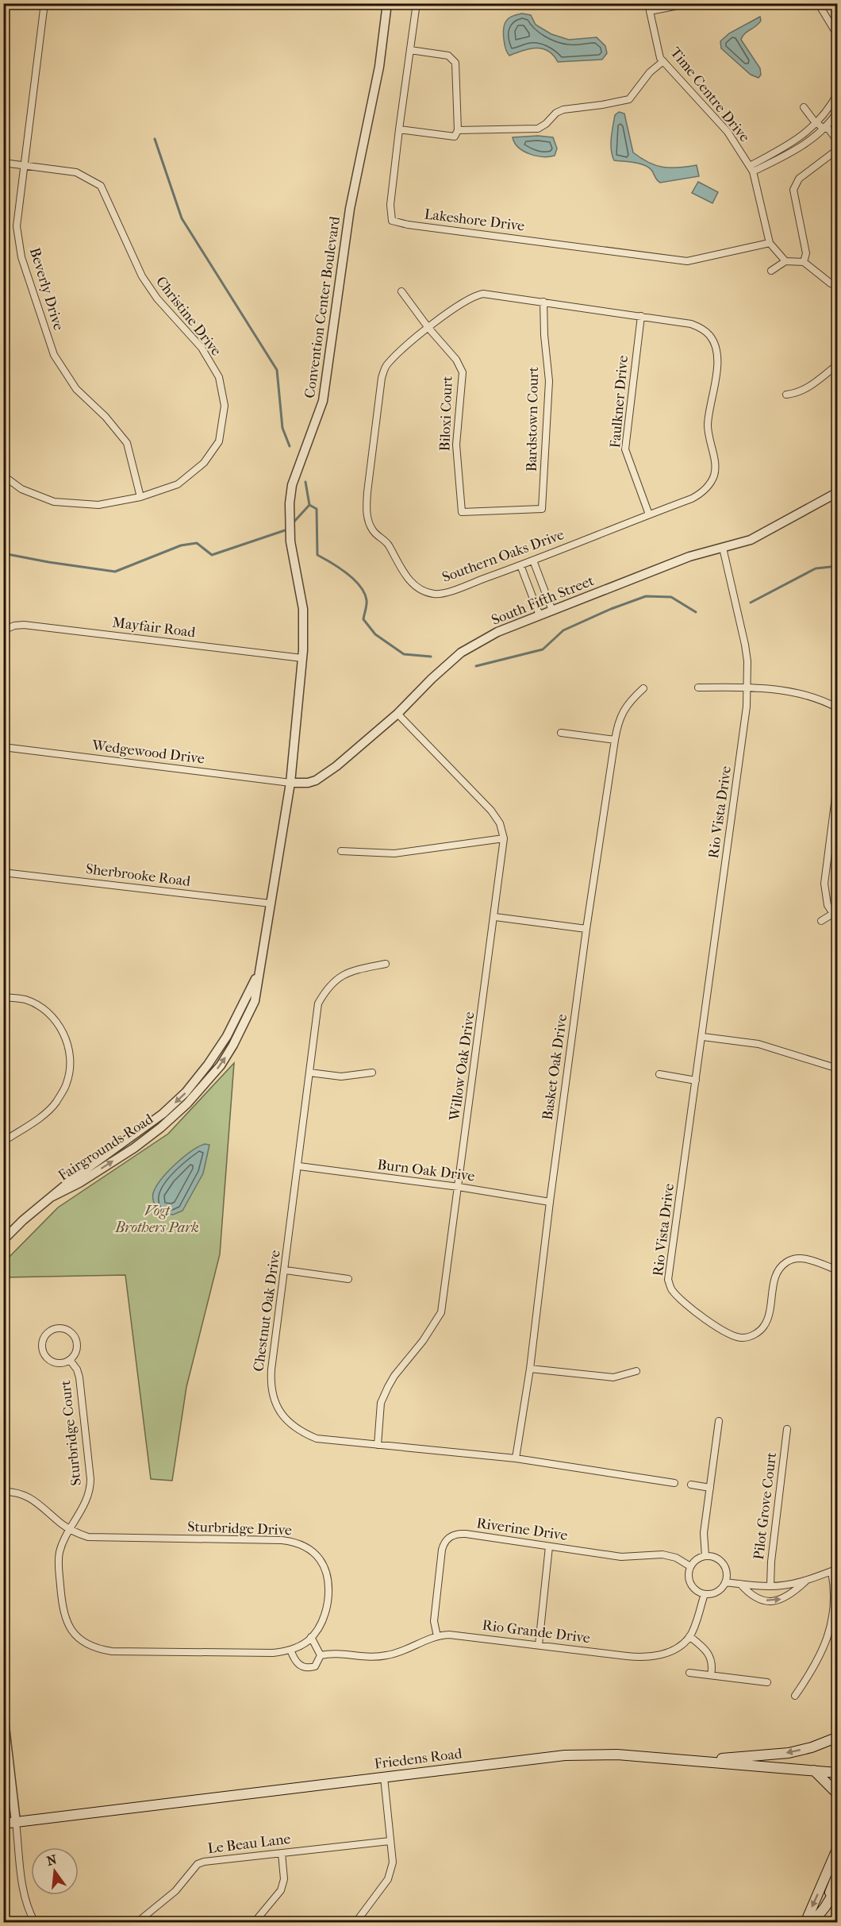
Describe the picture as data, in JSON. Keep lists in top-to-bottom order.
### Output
{
  "streets": {
    "main road": ["Friedens Road"],
    "street": [
      "Time Centre Drive",
      "Lakeshore Drive",
      "Beverly Drive",
      "Convention Center Boulevard",
      "Christine Drive",
      "Faulkner Drive",
      "Biloxi Court",
      "Bardstown Court",
      "Southern Oaks Drive",
      "South Fifth Street",
      "Mayfair Road",
      "Wedgewood Drive",
      "Rio Vista Drive",
      "Sherbrooke Road",
      "Willow Oak Drive",
      "Basket Oak Drive",
      "Fairgrounds Road",
      "Burn Oak Drive",
      "Chestnut Oak Drive",
      "Sturbridge Court",
      "Pilot Grove Court",
      "Sturbridge Drive",
      "Riverine Drive",
      "Rio Grande Drive",
      "Le Beau Lane"
    ]
  },
  "crossings": [
    ["Time Centre Drive", "Lakeshore Drive"],
    ["Beverly Drive", "Christine Drive"],
    ["Convention Center Boulevard", "South Fifth Street"],
    ["Convention Center Boulevard", "Mayfair Road"],
    ["Convention Center Boulevard", "Wedgewood Drive"],
    ["Convention Center Boulevard", "Fairgrounds Road"],
    ["Faulkner Drive", "Southern Oaks Drive"],
    ["Biloxi Court", "Bardstown Court"],
    ["Biloxi Court", "Southern Oaks Drive"],
    ["Bardstown Court", "Southern Oaks Drive"],
    ["South Fifth Street", "Wedgewood Drive"],
    ["South Fifth Street", "Rio Vista Drive"],
    ["South Fifth Street", "Willow Oak Drive"],
    ["South Fifth Street", "Fairgrounds Road"],
    ["Wedgewood Drive", "Fairgrounds Road"],
    ["Sherbrooke Road", "Fairgrounds Road"],
    ["Willow Oak Drive", "Burn Oak Drive"],
    ["Willow Oak Drive", "Chestnut Oak Drive"],
    ["Basket Oak Drive", "Burn Oak Drive"],
    ["Basket Oak Drive", "Chestnut Oak Drive"],
    ["Burn Oak Drive", "Chestnut Oak Drive"],
    ["Sturbridge Court", "Sturbridge Drive"],
    ["Riverine Drive", "Rio Grande Drive"]
  ],
  "parks": ["Vogt Brothers Park"],
  "north": "top"
}
